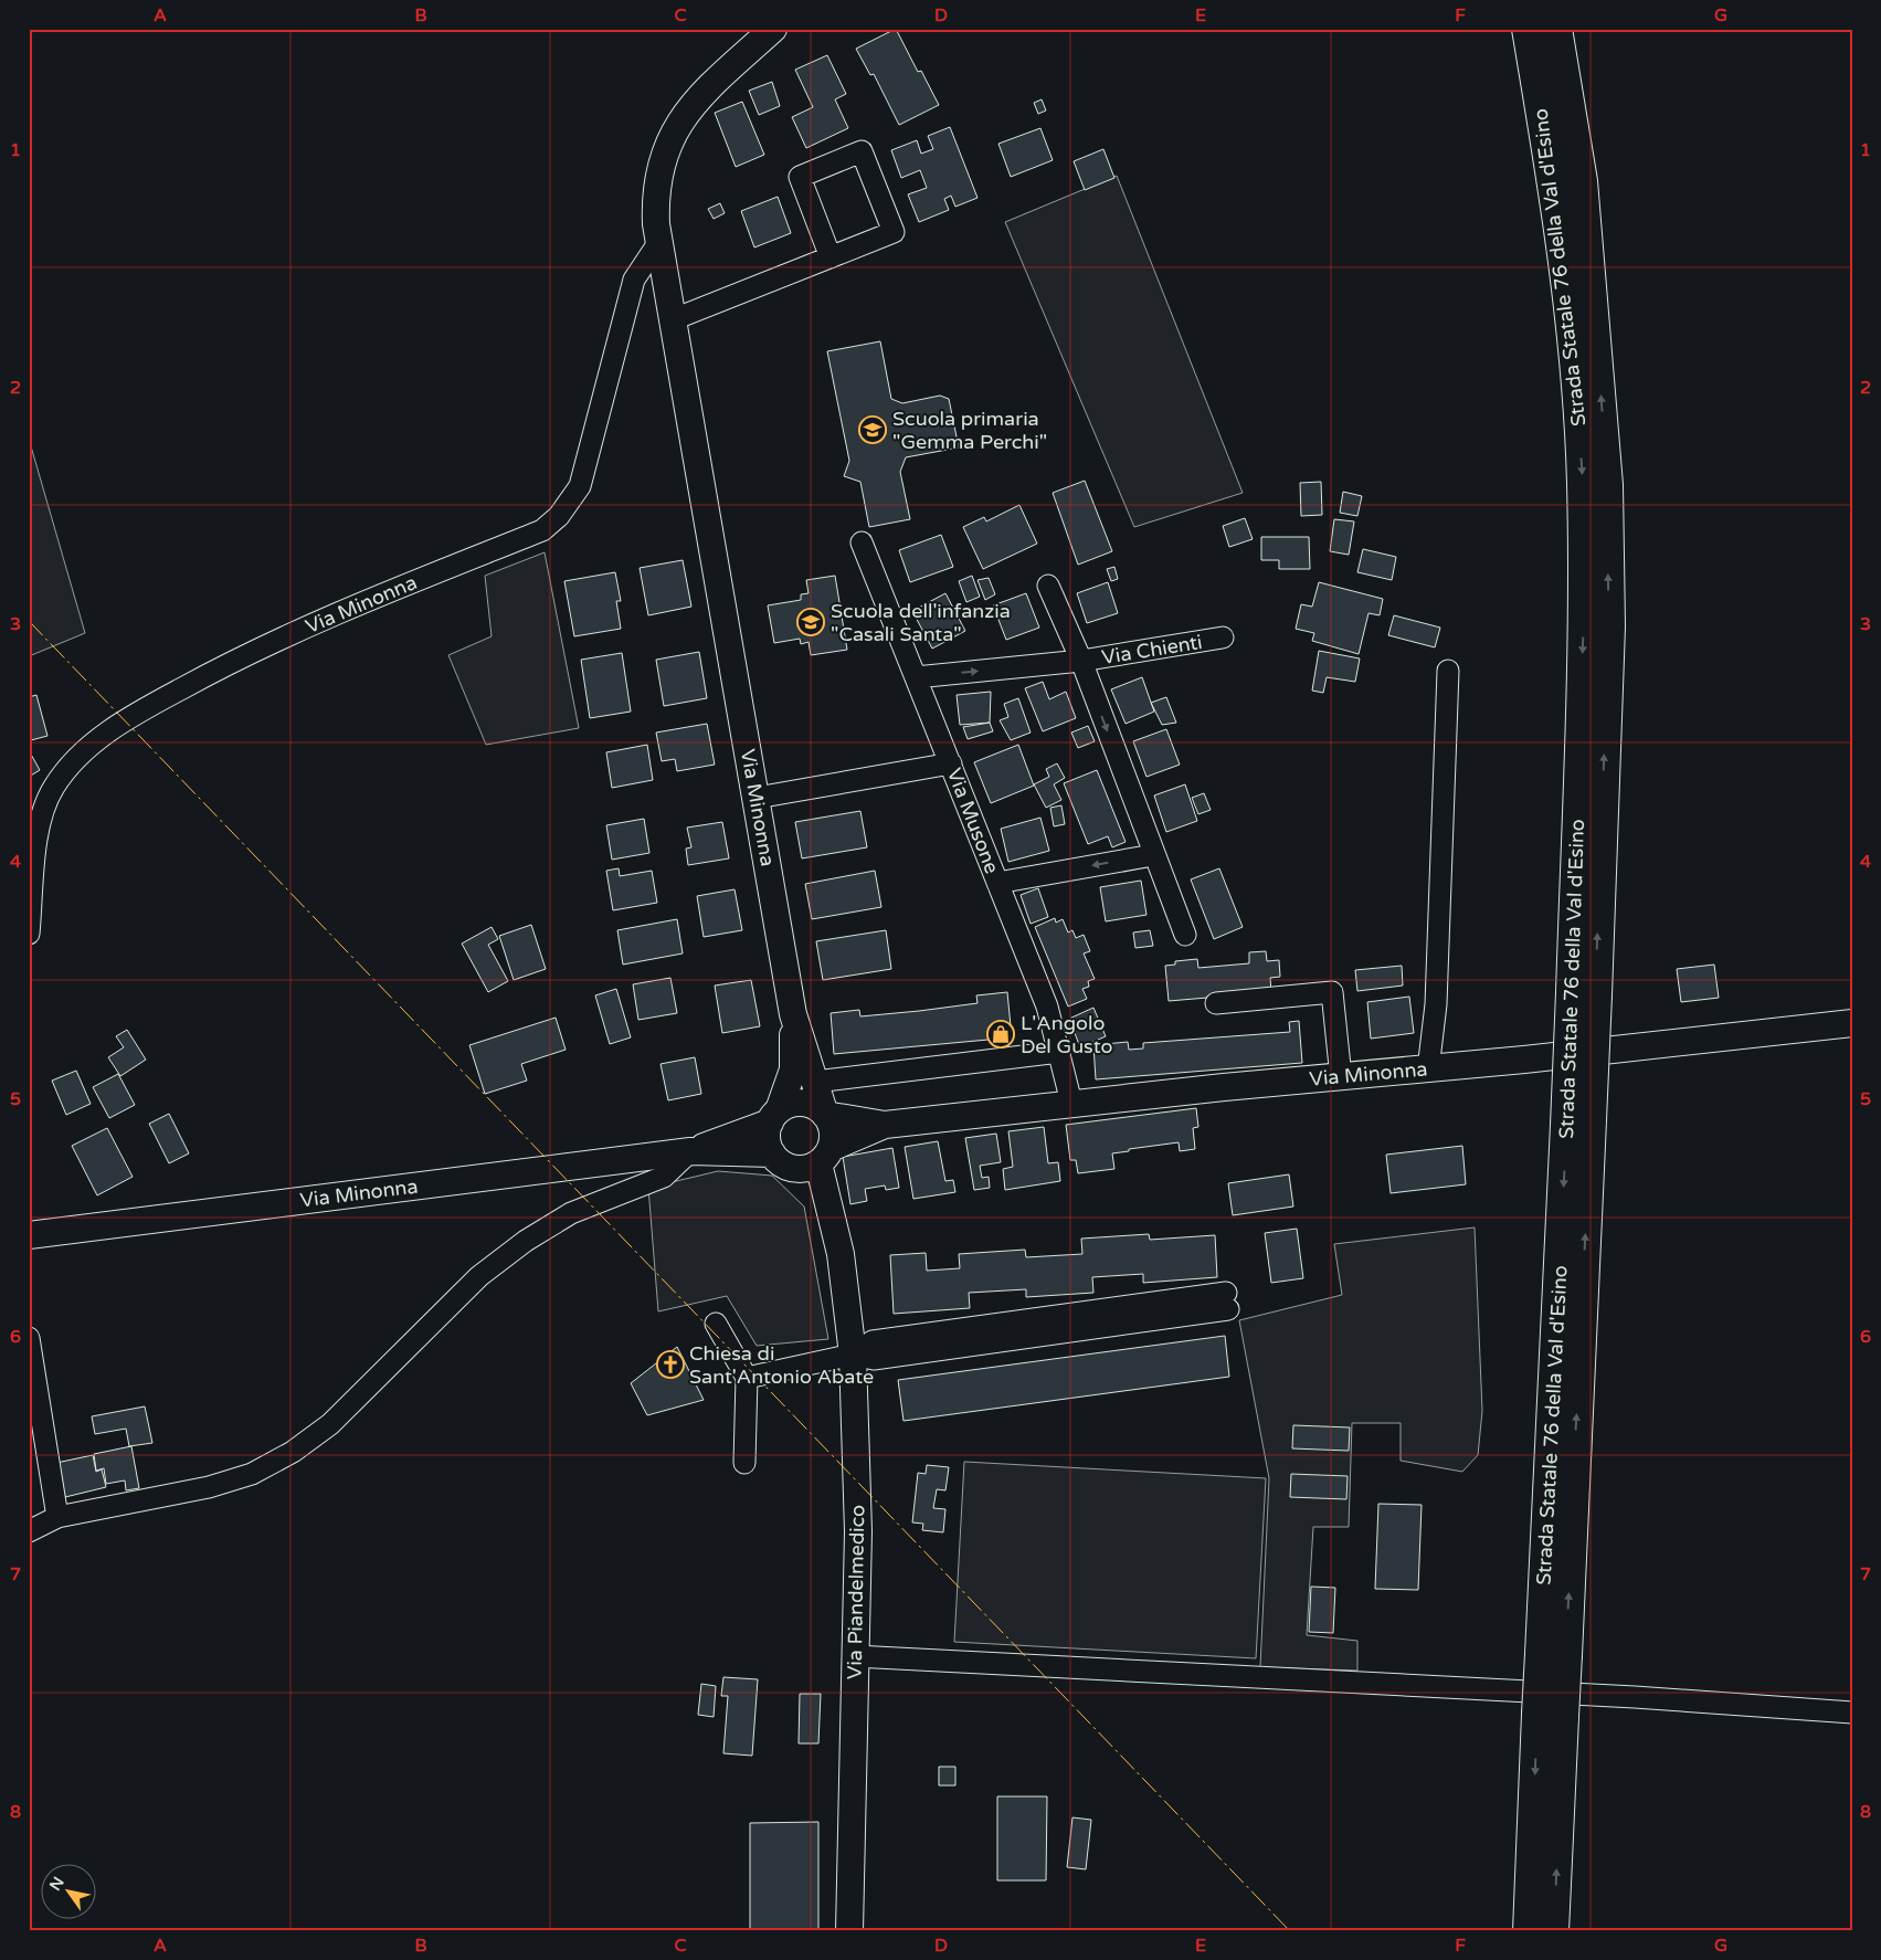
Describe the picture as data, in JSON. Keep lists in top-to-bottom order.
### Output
{
  "streets": {
    "highway": ["Strada Statale 76 della Val d'Esino"],
    "main road": ["Via Minonna", "Via Piandelmedico"],
    "street": ["Via Chienti", "Via Musone"]
  },
  "crossings": [
    ["Via Minonna", "Via Musone"],
    ["Via Minonna", "Via Piandelmedico"],
    ["Via Chienti", "Via Musone"]
  ],
  "one_way": ["Via Chienti"],
  "places": {
    "school or university": ["Scuola primaria \"Gemma Perchi\"", "Scuola dell'infanzia \"Casali Santa\""],
    "shop": ["L'Angolo Del Gusto"],
    "church": ["Chiesa di Sant'Antonio Abate"]
  },
  "north": "top left",
  "grid": {
    "columns": [
      "A",
      "B",
      "C",
      "D",
      "E",
      "F",
      "G"
    ],
    "rows": [
      "1",
      "2",
      "3",
      "4",
      "5",
      "6",
      "7",
      "8"
    ]
  }
}
